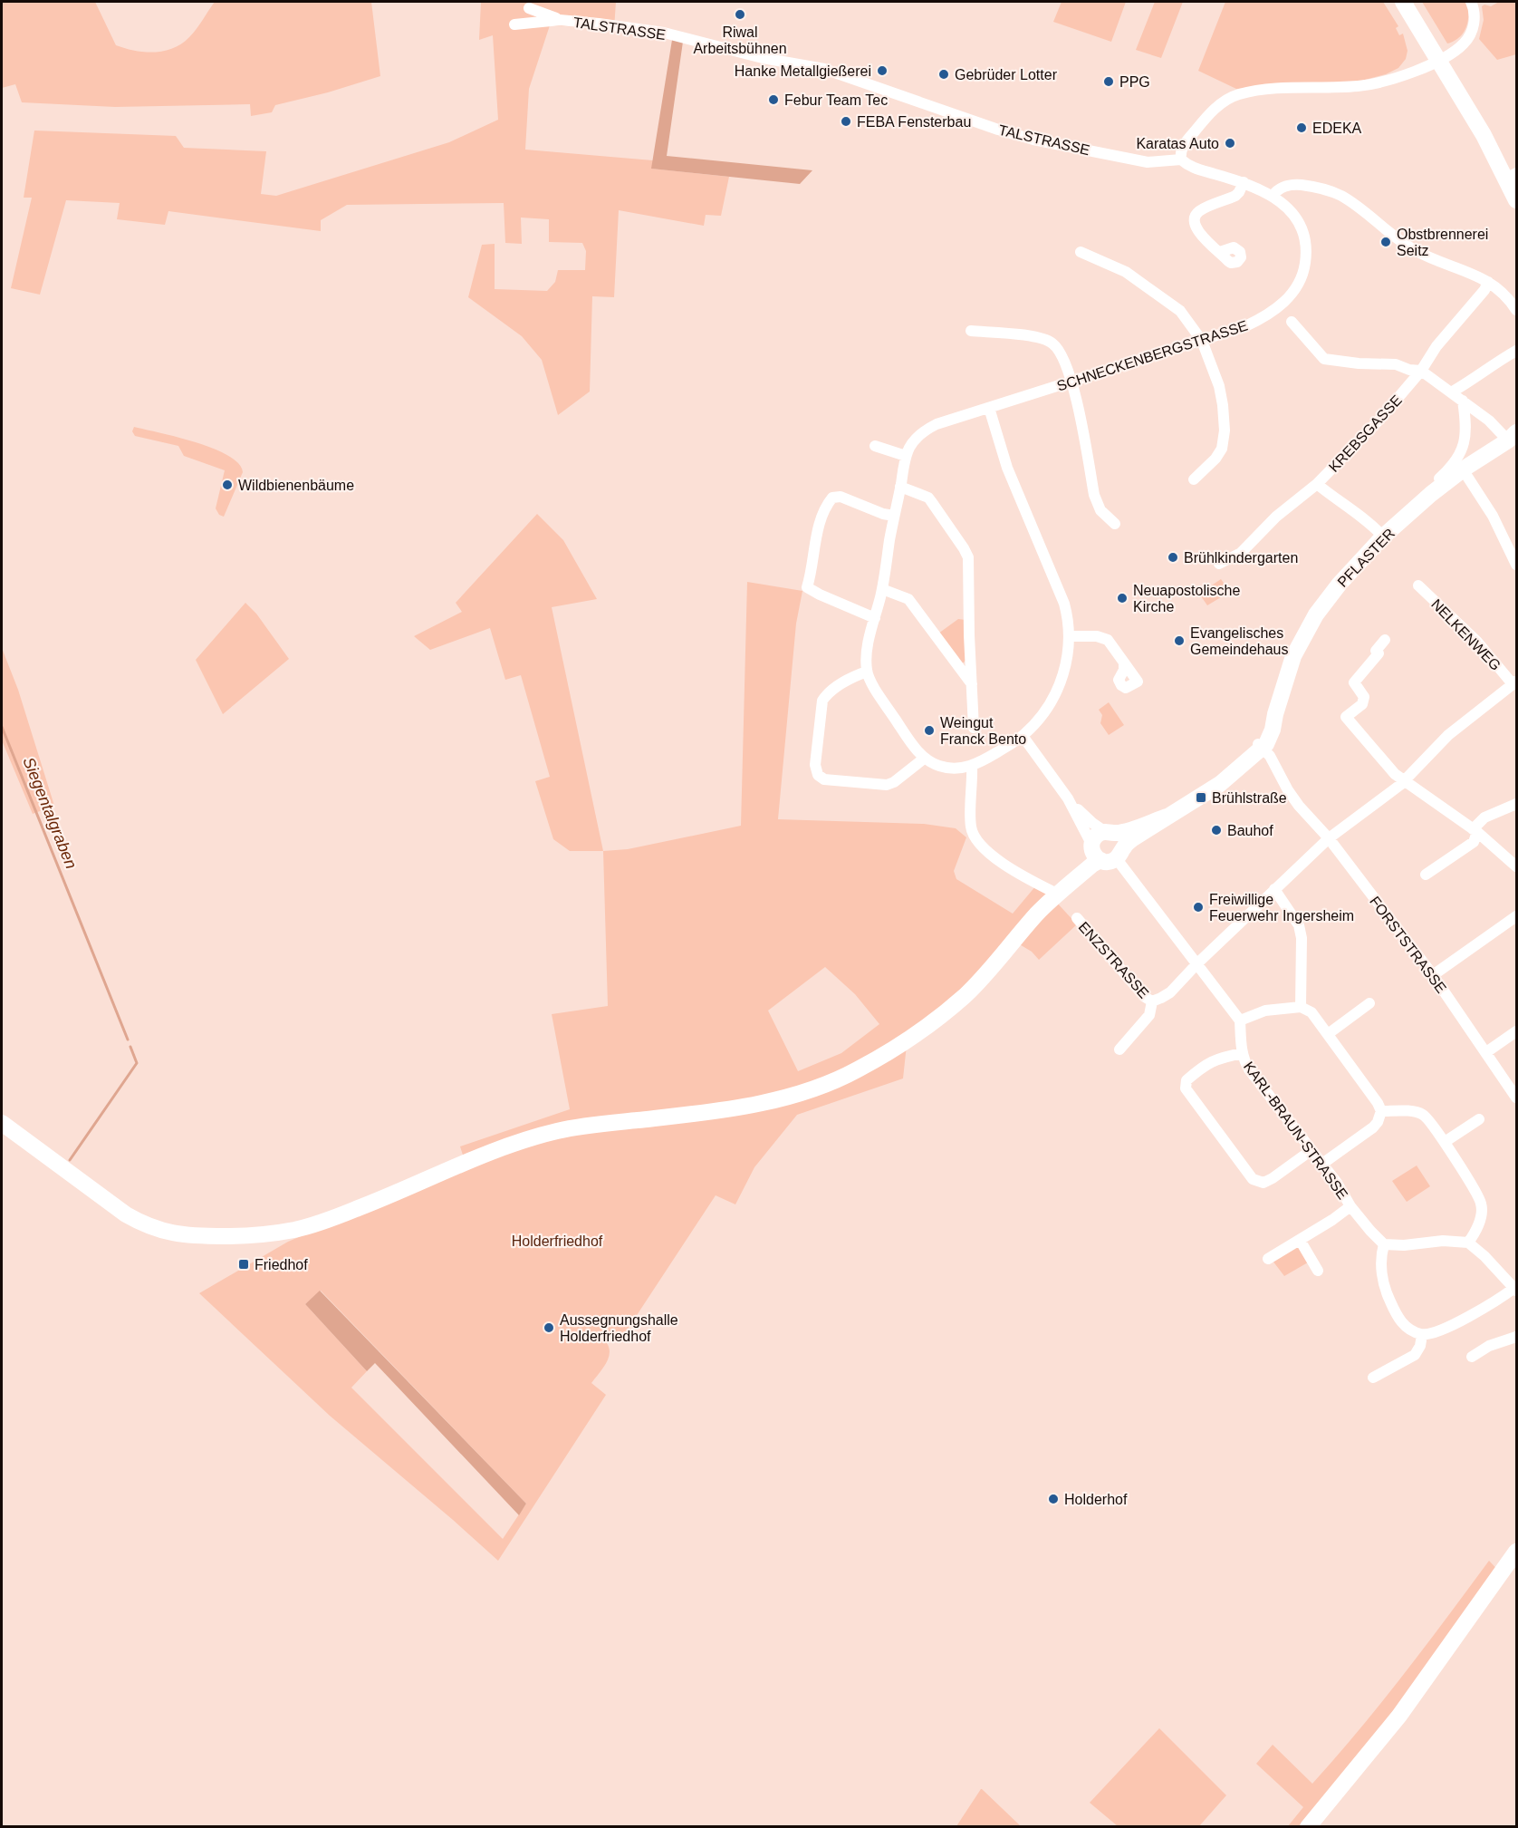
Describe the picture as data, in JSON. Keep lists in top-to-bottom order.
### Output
{
  "streets": {
    "street": [
      "TALSTRASSE",
      "SCHNECKENBERGSTRASSE",
      "KREBSGASSE",
      "PFLASTER",
      "NELKENWEG",
      "FORSTSTRASSE",
      "ENZSTRASSE",
      "KARL-BRAUN-STRASSE"
    ]
  },
  "crossings": [
    ["TALSTRASSE", "SCHNECKENBERGSTRASSE"],
    ["PFLASTER", "FORSTSTRASSE"],
    ["NELKENWEG", "ENZSTRASSE"],
    ["FORSTSTRASSE", "ENZSTRASSE"]
  ],
  "water": ["Siegentalgraben"],
  "parks": ["Holderfriedhof"],
  "places": {
    "other": [
      "Riwal Arbeitsbühnen",
      "Hanke Metallgießerei",
      "Gebrüder Lotter",
      "PPG",
      "Febur Team Tec",
      "FEBA Fensterbau",
      "EDEKA",
      "Karatas Auto",
      "Obstbrennerei Seitz",
      "Wildbienenbäume",
      "Brühlkindergarten",
      "Neuapostolische Kirche",
      "Evangelisches Gemeindehaus",
      "Weingut Franck Bento",
      "Bauhof",
      "Freiwillige Feuerwehr Ingersheim",
      "Aussegnungshalle Holderfriedhof",
      "Holderhof"
    ],
    "transit": ["Brühlstraße", "Friedhof"]
  }
}
